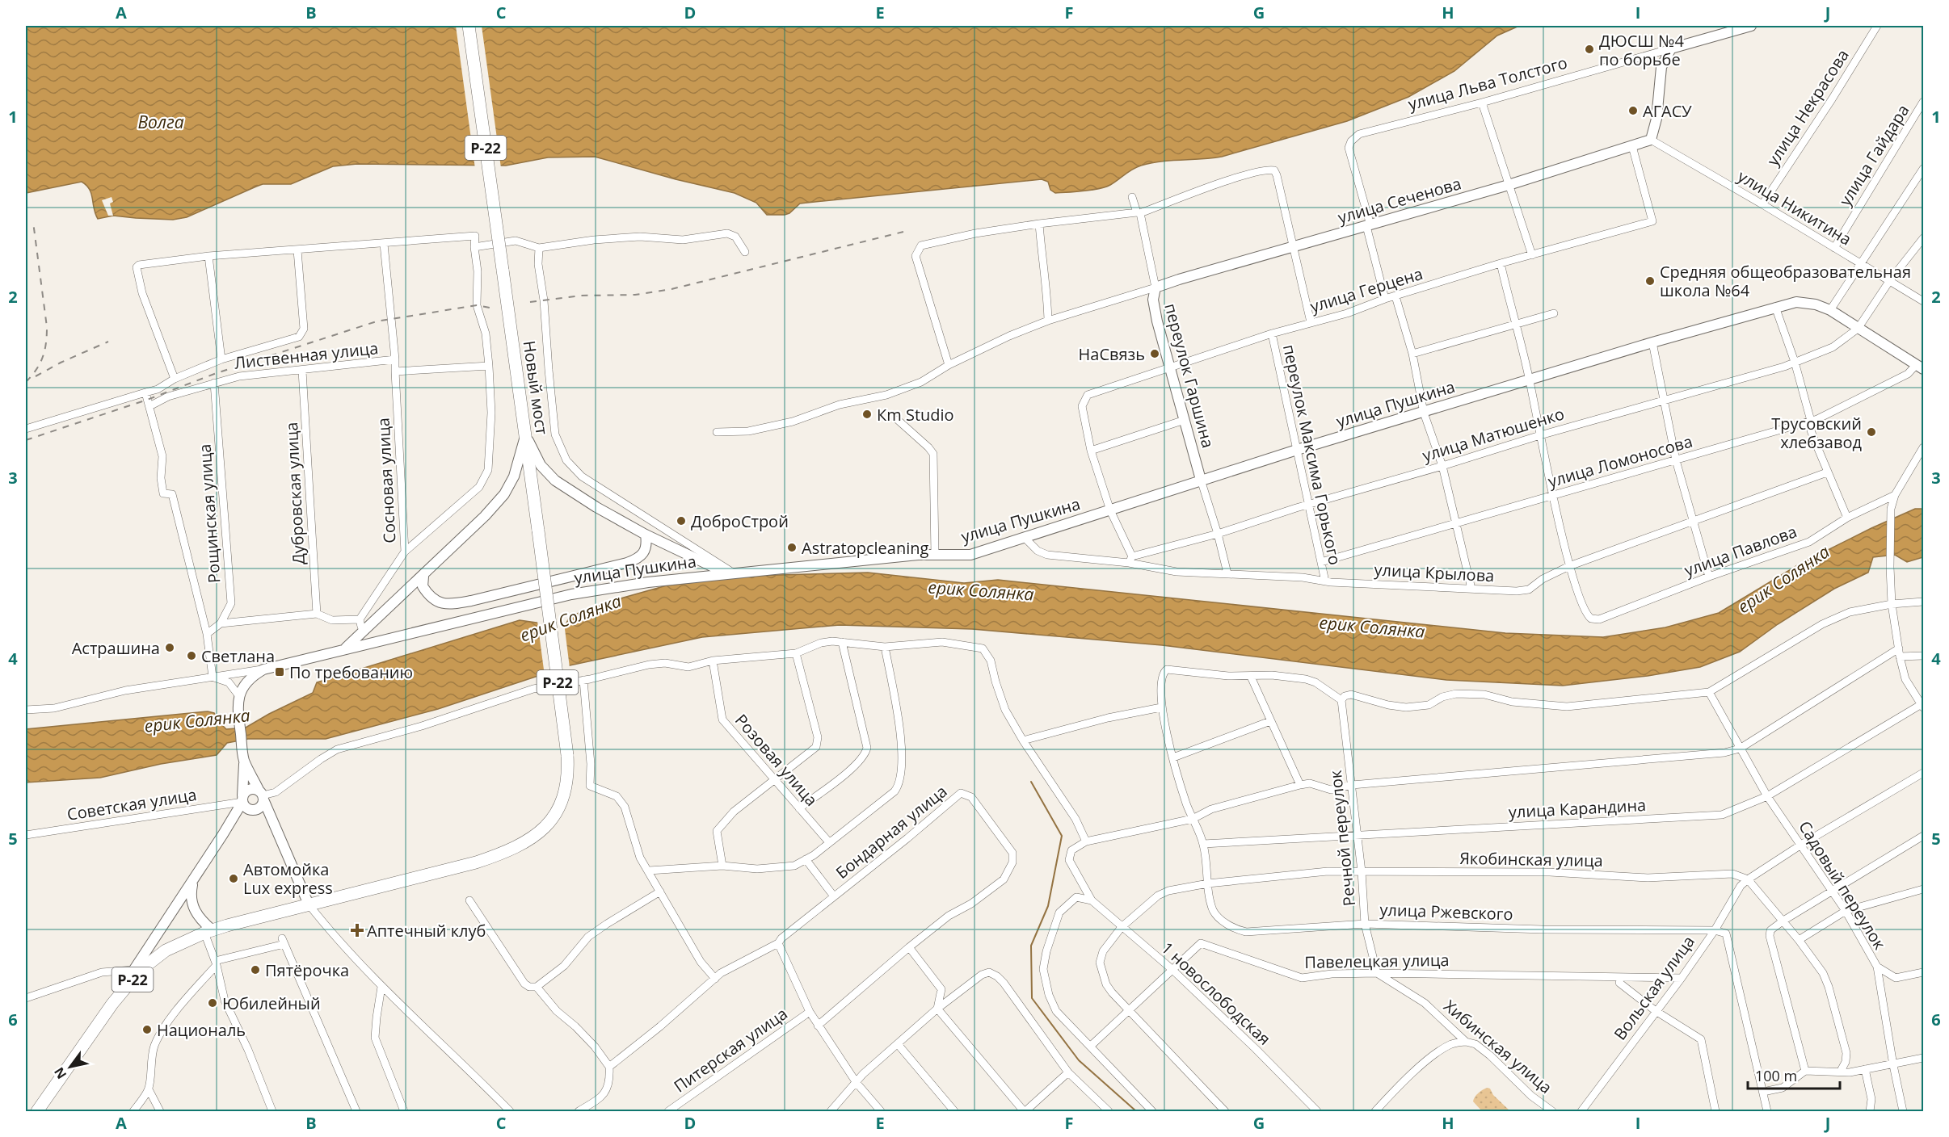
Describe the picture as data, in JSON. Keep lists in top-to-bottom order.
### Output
{
  "streets": {
    "highway": ["Р-22", "Новый мост"],
    "main road": [
      "улица Льва Толстого",
      "улица Сеченова",
      "переулок Гаршина",
      "улица Пушкина"
    ],
    "street": [
      "улица Некрасова",
      "улица Гайдара",
      "улица Никитина",
      "улица Герцена",
      "Лиственная улица",
      "улица Матюшенко",
      "переулок Максима Горького",
      "улица Ломоносова",
      "Сосновая улица",
      "Дубровская улица",
      "Рощинская улица",
      "улица Павлова",
      "улица Крылова",
      "Розовая улица",
      "Советская улица",
      "улица Карандина",
      "Бондарная улица",
      "Речной переулок",
      "Якобинская улица",
      "Садовый переулок",
      "улица Ржевского",
      "Павелецкая улица",
      "Вольская улица",
      "1 новослободская",
      "Хибинская улица",
      "Питерская улица"
    ]
  },
  "crossings": [
    ["улица Льва Толстого", "улица Сеченова"],
    ["улица Некрасова", "улица Никитина"],
    ["Р-22", "Новый мост"],
    ["улица Гайдара", "улица Никитина"],
    ["улица Сеченова", "улица Никитина"],
    ["улица Сеченова", "улица Герцена"],
    ["улица Сеченова", "переулок Гаршина"],
    ["улица Никитина", "улица Матюшенко"],
    ["улица Герцена", "переулок Гаршина"],
    ["улица Герцена", "переулок Максима Горького"],
    ["Лиственная улица", "Сосновая улица"],
    ["Лиственная улица", "Дубровская улица"],
    ["Лиственная улица", "Рощинская улица"],
    ["переулок Гаршина", "улица Пушкина"],
    ["улица Пушкина", "переулок Максима Горького"],
    ["улица Пушкина", "улица Крылова"],
    ["улица Матюшенко", "переулок Максима Горького"],
    ["улица Матюшенко", "улица Крылова"],
    ["переулок Максима Горького", "улица Ломоносова"],
    ["переулок Максима Горького", "улица Крылова"],
    ["улица Павлова", "улица Крылова"],
    ["улица Карандина", "Речной переулок"],
    ["улица Карандина", "Садовый переулок"],
    ["улица Карандина", "улица Ржевского"],
    ["Речной переулок", "Якобинская улица"],
    ["Речной переулок", "улица Ржевского"],
    ["Речной переулок", "Павелецкая улица"],
    ["Речной переулок", "Хибинская улица"],
    ["Якобинская улица", "улица Ржевского"],
    ["Якобинская улица", "Павелецкая улица"],
    ["Якобинская улица", "Вольская улица"],
    ["Якобинская улица", "1 новослободская"],
    ["улица Ржевского", "Вольская улица"],
    ["Павелецкая улица", "Вольская улица"],
    ["Павелецкая улица", "1 новослободская"],
    ["Павелецкая улица", "Хибинская улица"]
  ],
  "water": ["Волга", "ерик Солянка"],
  "places": {
    "other": [
      "ДЮСШ №4 по борьбе",
      "АГАСУ",
      "Средняя общеобразовательная школа №64",
      "НаСвязь",
      "Кm Studio",
      "Трусовский хлебзавод",
      "ДоброСтрой",
      "Astratopcleaning",
      "Астрашина",
      "Светлана",
      "Автомойка Lux express",
      "Пятёрочка",
      "Юбилейный",
      "Националь"
    ],
    "transit": ["По требованию"],
    "health": ["Аптечный клуб"]
  },
  "scale_bar": "100 m",
  "north": "bottom left",
  "grid": {
    "columns": [
      "A",
      "B",
      "C",
      "D",
      "E",
      "F",
      "G",
      "H",
      "I",
      "J"
    ],
    "rows": [
      "1",
      "2",
      "3",
      "4",
      "5",
      "6"
    ]
  }
}
